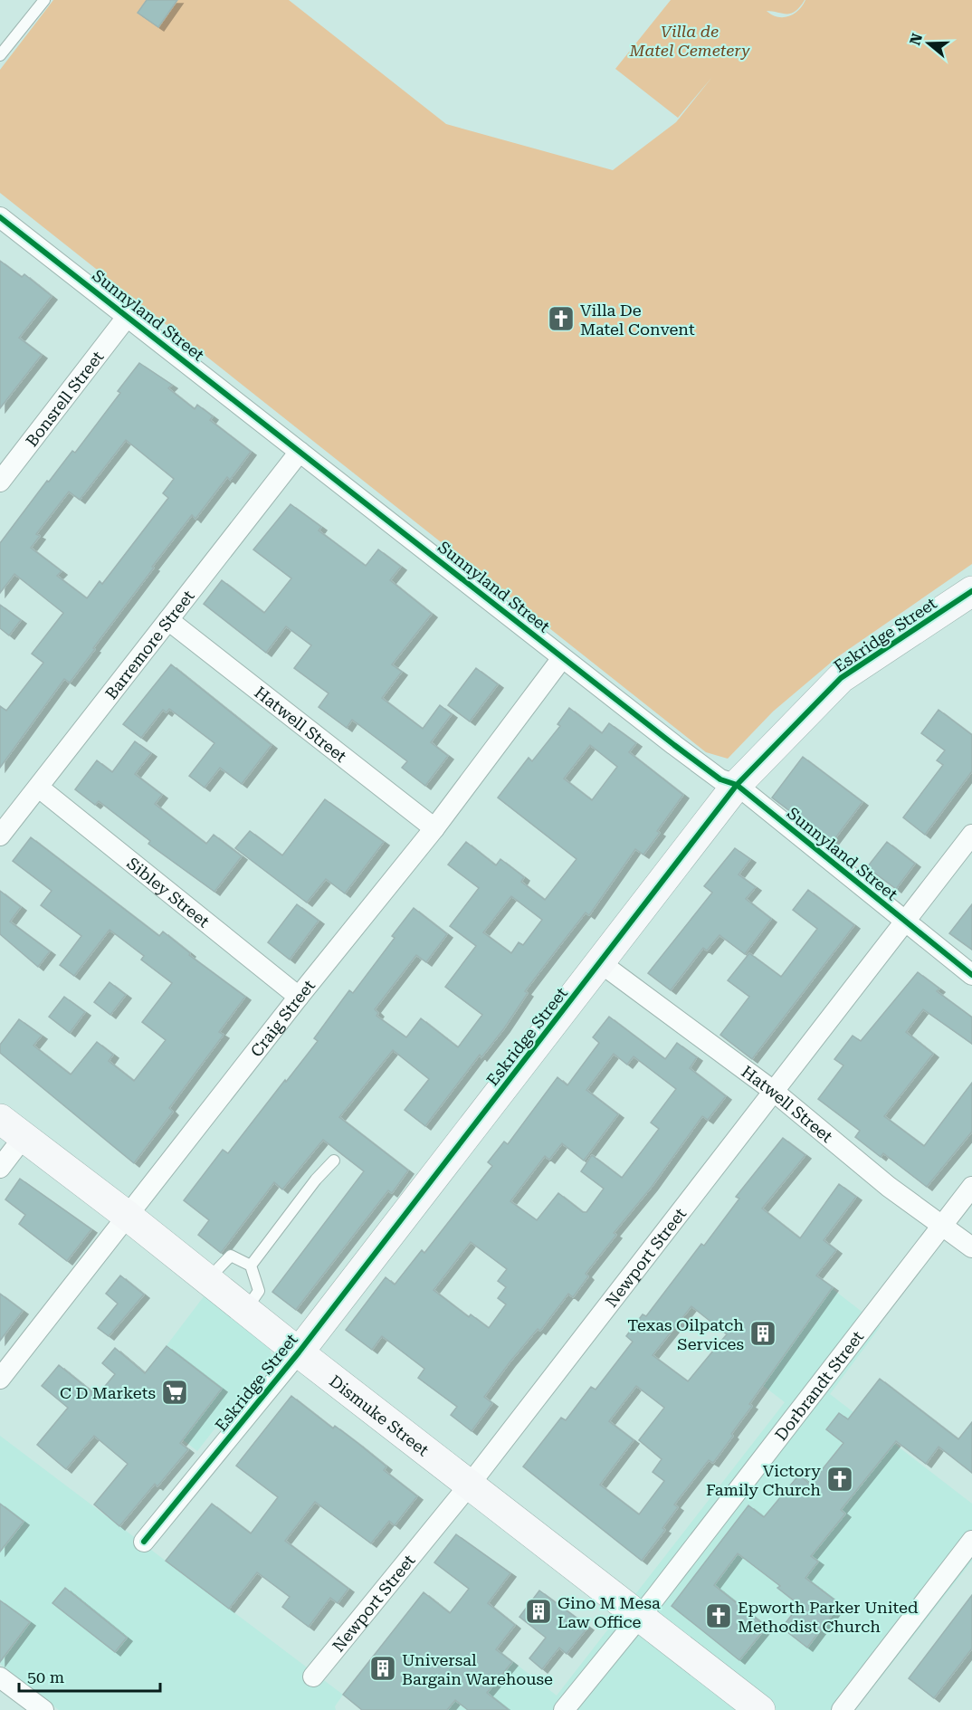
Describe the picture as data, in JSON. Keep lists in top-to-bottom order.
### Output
{
  "streets": {
    "street": [
      "Sunnyland Street",
      "Bonsrell Street",
      "Eskridge Street",
      "Barremore Street",
      "Hatwell Street",
      "Sibley Street",
      "Craig Street",
      "Newport Street",
      "Dorbrandt Street",
      "Dismuke Street"
    ]
  },
  "crossings": [
    ["Sunnyland Street", "Bonsrell Street"],
    ["Sunnyland Street", "Eskridge Street"],
    ["Sunnyland Street", "Barremore Street"],
    ["Sunnyland Street", "Craig Street"],
    ["Sunnyland Street", "Newport Street"],
    ["Eskridge Street", "Hatwell Street"],
    ["Eskridge Street", "Dismuke Street"],
    ["Barremore Street", "Hatwell Street"],
    ["Barremore Street", "Sibley Street"],
    ["Hatwell Street", "Craig Street"],
    ["Hatwell Street", "Newport Street"],
    ["Hatwell Street", "Dorbrandt Street"],
    ["Sibley Street", "Craig Street"],
    ["Craig Street", "Dismuke Street"],
    ["Newport Street", "Dismuke Street"],
    ["Dorbrandt Street", "Dismuke Street"]
  ],
  "parks": ["Villa de Matel Cemetery"],
  "places": {
    "church": ["Villa De Matel Convent", "Victory Family Church", "Epworth Parker United Methodist Church"],
    "building": ["Texas Oilpatch Services", "Gino M Mesa Law Office", "Universal Bargain Warehouse"],
    "supermarket": ["C D Markets"]
  },
  "scale_bar": "50 m",
  "north": "left"
}
